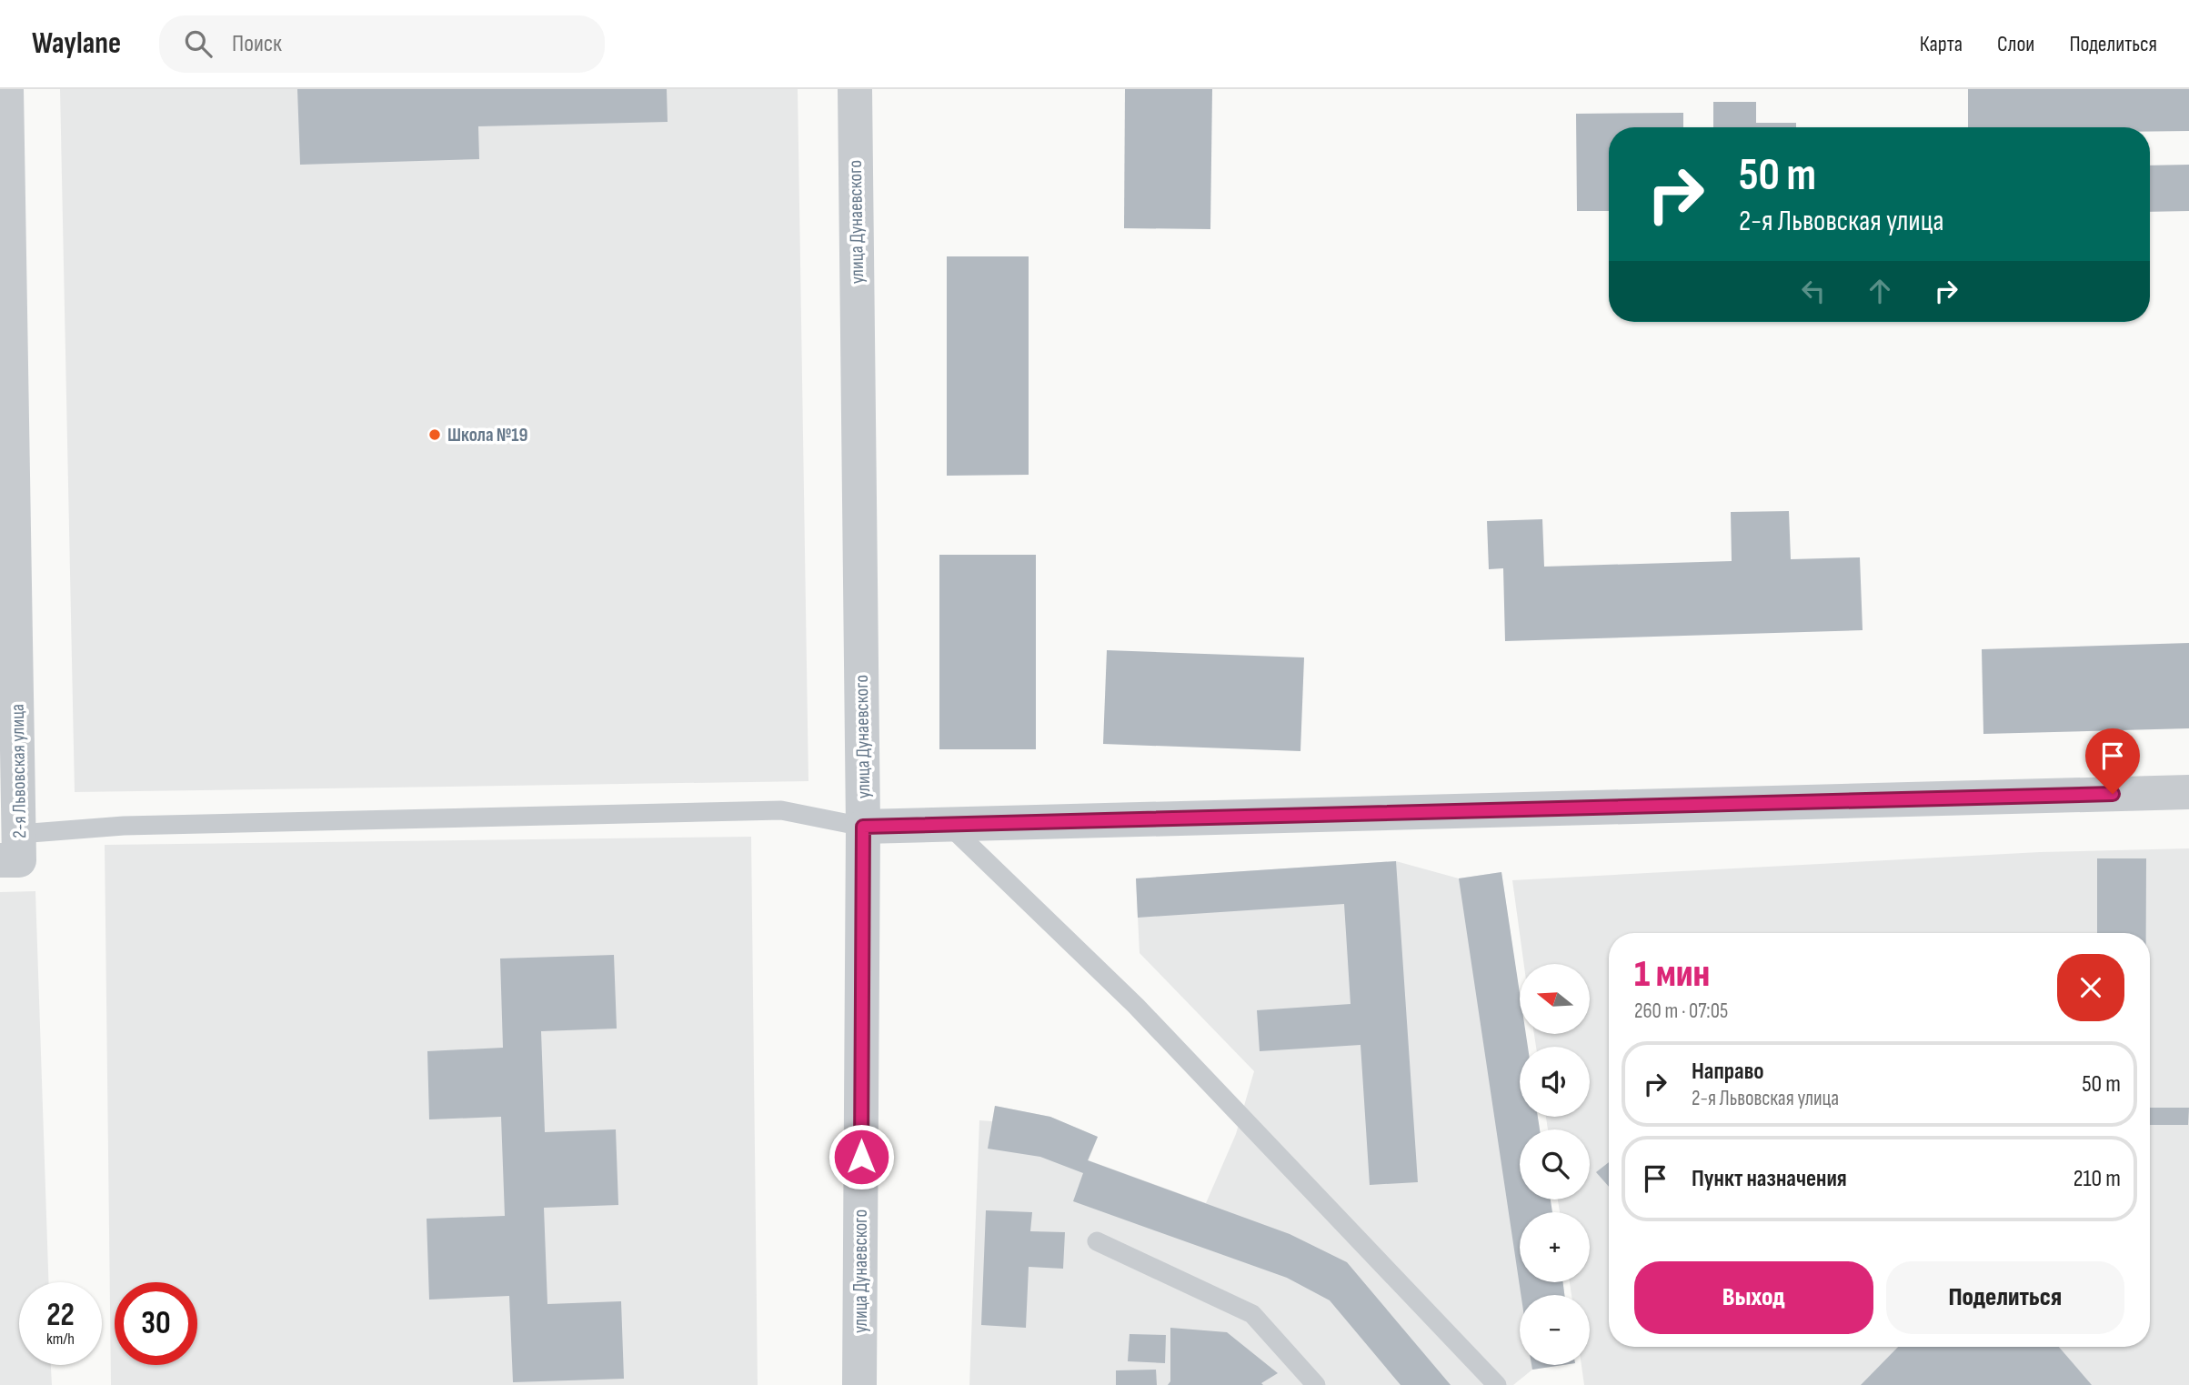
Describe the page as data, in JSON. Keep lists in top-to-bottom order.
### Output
{
  "streets": {
    "street": ["улица Дунаевского", "2-я Львовская улица"]
  },
  "places": ["Школа №19"],
  "north": "left",
  "page": {
    "header": "Waylane",
    "search": "Поиск",
    "nav": ["Карта", "Слои", "Поделиться"],
    "turn": ["50 m", "2-я Львовская улица"],
    "heading": ["1 мин", "260 m · 07:05"],
    "map_buttons": ["+", "−"],
    "list": [
      {
        "name": "Направо",
        "note": "2-я Львовская улица",
        "value": "50 m"
      },
      {
        "name": "Пункт назначения",
        "value": "210 m"
      }
    ],
    "buttons": ["Выход", "Поделиться"],
    "speed": "22 km/h",
    "limit": "30"
  }
}
